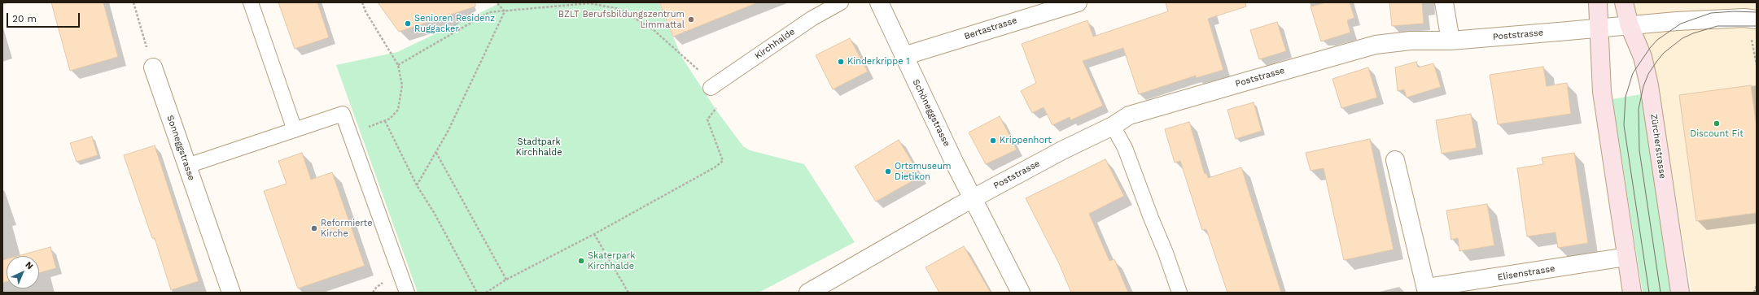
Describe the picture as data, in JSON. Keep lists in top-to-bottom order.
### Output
{
  "streets": {
    "main road": ["Zürcherstrasse"],
    "street": [
      "Bertastrasse",
      "Poststrasse",
      "Schöneggstrasse",
      "Sonneggstrasse",
      "Elisenstrasse"
    ],
    "lane": ["Kirchhalde"]
  },
  "crossings": [
    ["Bertastrasse", "Schöneggstrasse"],
    ["Poststrasse", "Schöneggstrasse"],
    ["Poststrasse", "Zürcherstrasse"]
  ],
  "parks": ["Stadtpark Kirchhalde"],
  "places": [
    "BZLT Berufsbildungszentrum Limmattal",
    "Senioren Residenz Ruggacker",
    "Kinderkrippe 1",
    "Discount Fit",
    "Krippenhort",
    "Ortsmuseum Dietikon",
    "Reformierte Kirche",
    "Skaterpark Kirchhalde"
  ],
  "scale_bar": "20 m",
  "north": "top right"
}
